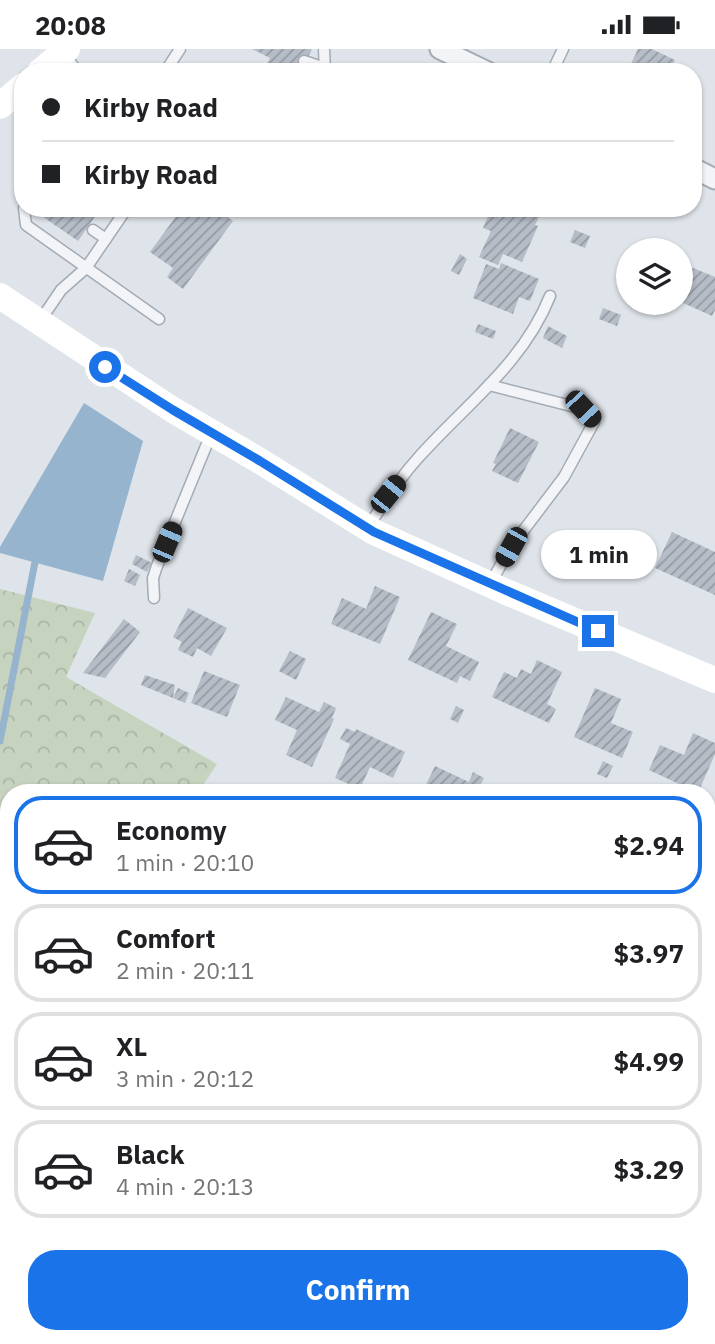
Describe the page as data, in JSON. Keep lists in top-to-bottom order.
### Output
{
  "page": {
    "status": "20:08",
    "banner": ["Kirby Road", "Kirby Road"],
    "bubble": "1 min",
    "list": [
      {
        "name": "Economy",
        "note": "1 min · 20:10",
        "value": "$2.94"
      },
      {
        "name": "Comfort",
        "note": "2 min · 20:11",
        "value": "$3.97"
      },
      {
        "name": "XL",
        "note": "3 min · 20:12",
        "value": "$4.99"
      },
      {
        "name": "Black",
        "note": "4 min · 20:13",
        "value": "$3.29"
      }
    ],
    "buttons": "Confirm"
  }
}
